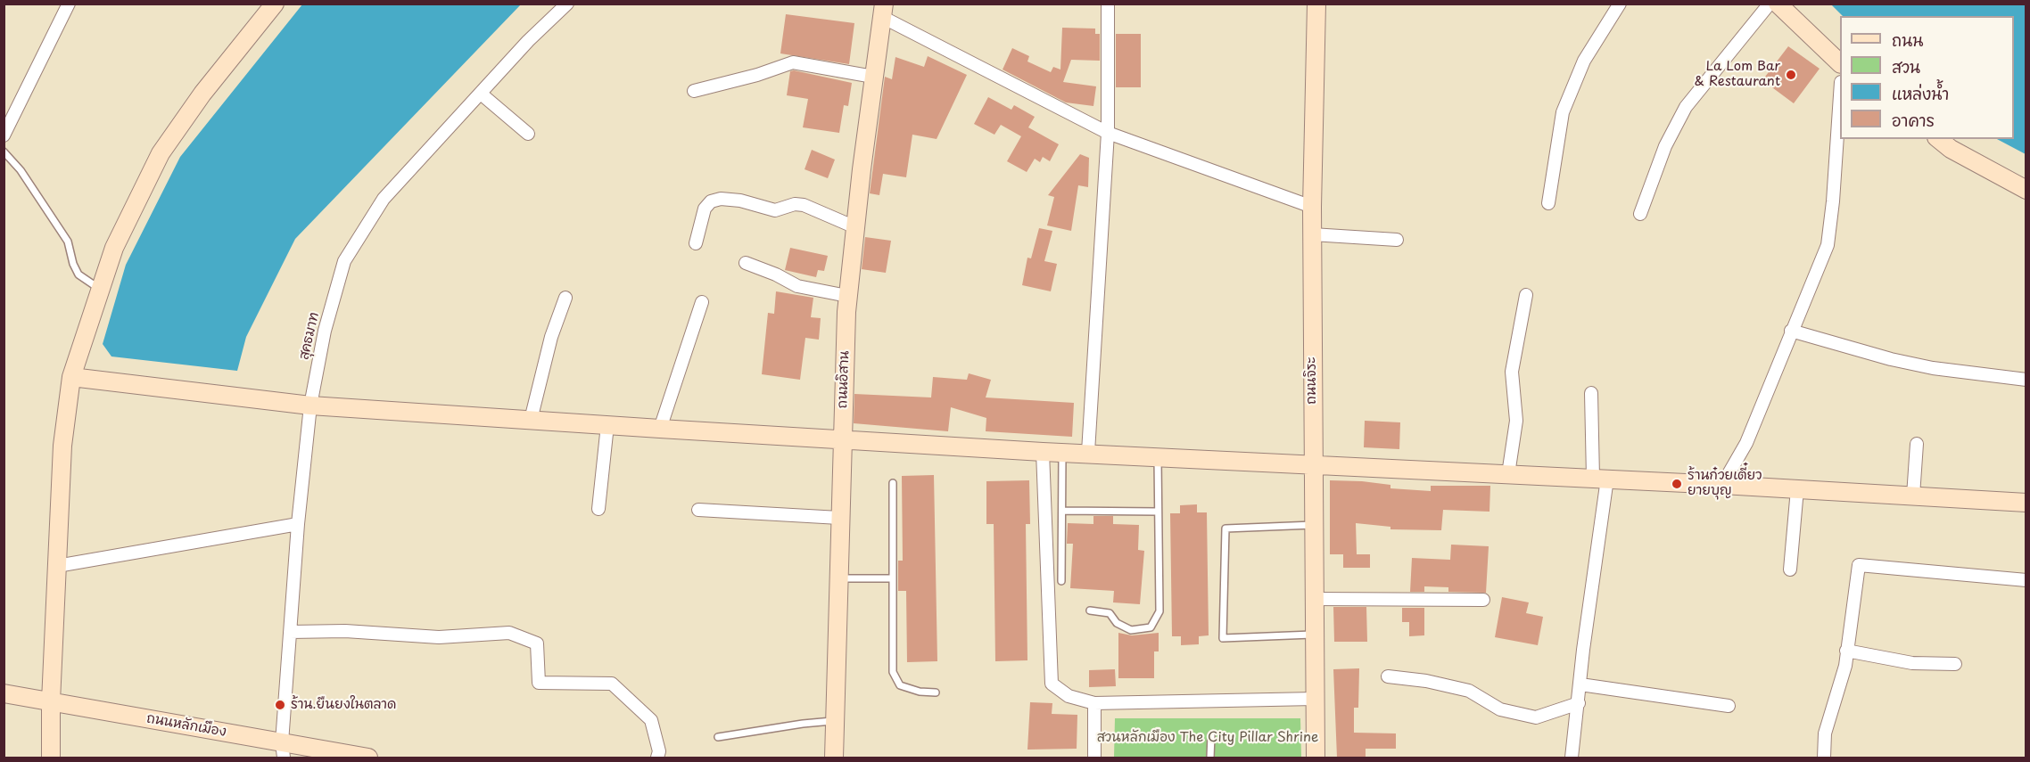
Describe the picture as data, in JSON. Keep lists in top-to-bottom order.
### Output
{
  "streets": {
    "street": [
      "สุคธมาท",
      "ถนนอิสาน",
      "ถนนจิระ",
      "ถนนหลักเมือง"
    ]
  },
  "crossings": [
    ["สุคธมาท", "ถนนหลักเมือง"]
  ],
  "parks": ["สวนหลักเมือง The City Pillar Shrine"],
  "places": ["La Lom Bar & Restaurant", "ร้านก๋วยเตี๋ยว ยายบุญ", "ร้าน.ยืนยงในตลาด"],
  "legend": [
    "ถนน",
    "สวน",
    "แหล่งน้ำ",
    "อาคาร"
  ]
}
